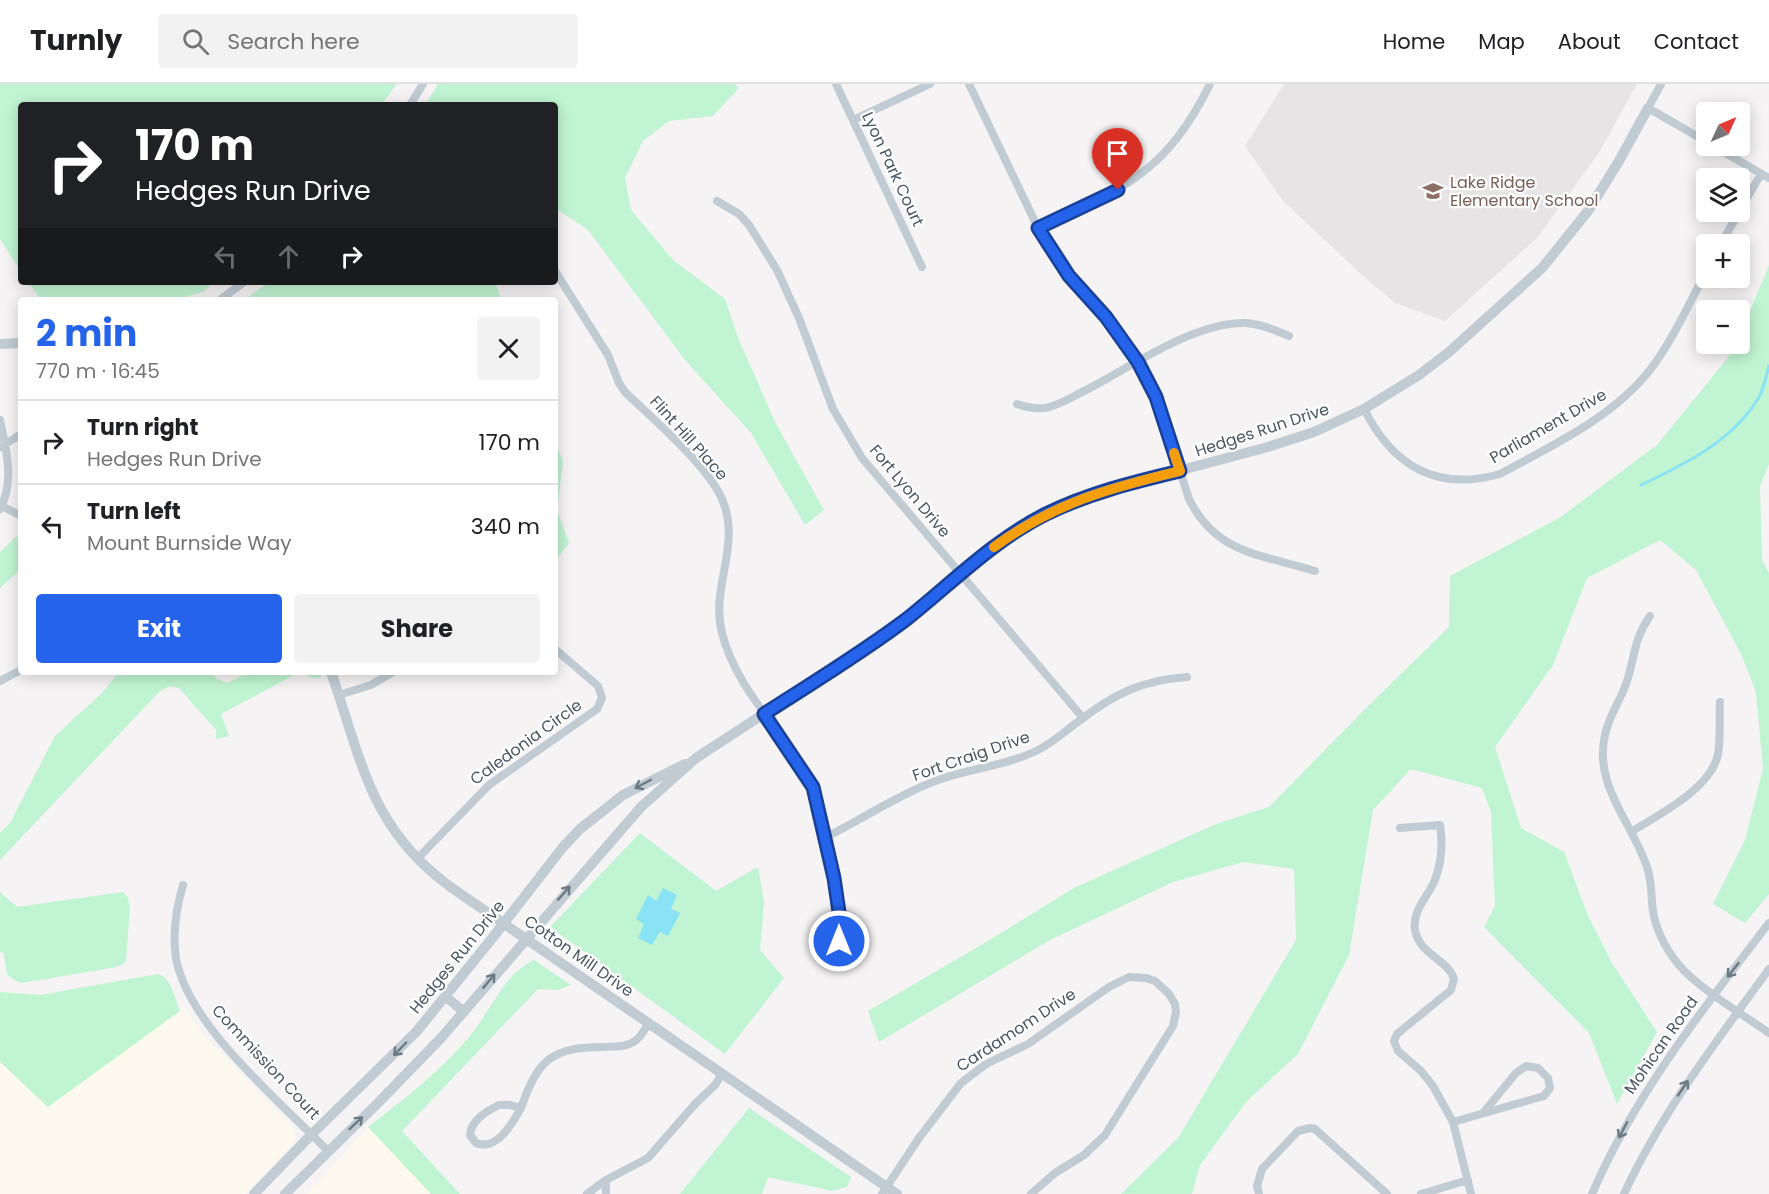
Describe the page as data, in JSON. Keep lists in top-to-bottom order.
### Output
{
  "streets": {
    "street": [
      "Lyon Park Court",
      "Parliament Drive",
      "Hedges Run Drive",
      "Flint Hill Place",
      "Fort Lyon Drive",
      "Caledonia Circle",
      "Fort Craig Drive",
      "Cotton Mill Drive",
      "Cardamom Drive",
      "Mohican Road",
      "Commission Court"
    ]
  },
  "crossings": [
    ["Parliament Drive", "Hedges Run Drive"],
    ["Hedges Run Drive", "Flint Hill Place"],
    ["Hedges Run Drive", "Fort Lyon Drive"],
    ["Hedges Run Drive", "Cotton Mill Drive"],
    ["Hedges Run Drive", "Commission Court"],
    ["Flint Hill Place", "Fort Craig Drive"],
    ["Fort Lyon Drive", "Fort Craig Drive"],
    ["Caledonia Circle", "Cotton Mill Drive"],
    ["Cotton Mill Drive", "Cardamom Drive"]
  ],
  "places": {
    "school or university": ["Lake Ridge Elementary School"]
  },
  "north": "top right",
  "page": {
    "header": "Turnly",
    "search": "Search here",
    "nav": [
      "Home",
      "Map",
      "About",
      "Contact"
    ],
    "map_buttons": ["+", "−"],
    "turn": ["170 m", "Hedges Run Drive"],
    "heading": ["2 min", "770 m · 16:45"],
    "list": [
      {
        "name": "Turn right",
        "note": "Hedges Run Drive",
        "value": "170 m"
      },
      {
        "name": "Turn left",
        "note": "Mount Burnside Way",
        "value": "340 m"
      }
    ],
    "buttons": ["Exit", "Share"]
  }
}
